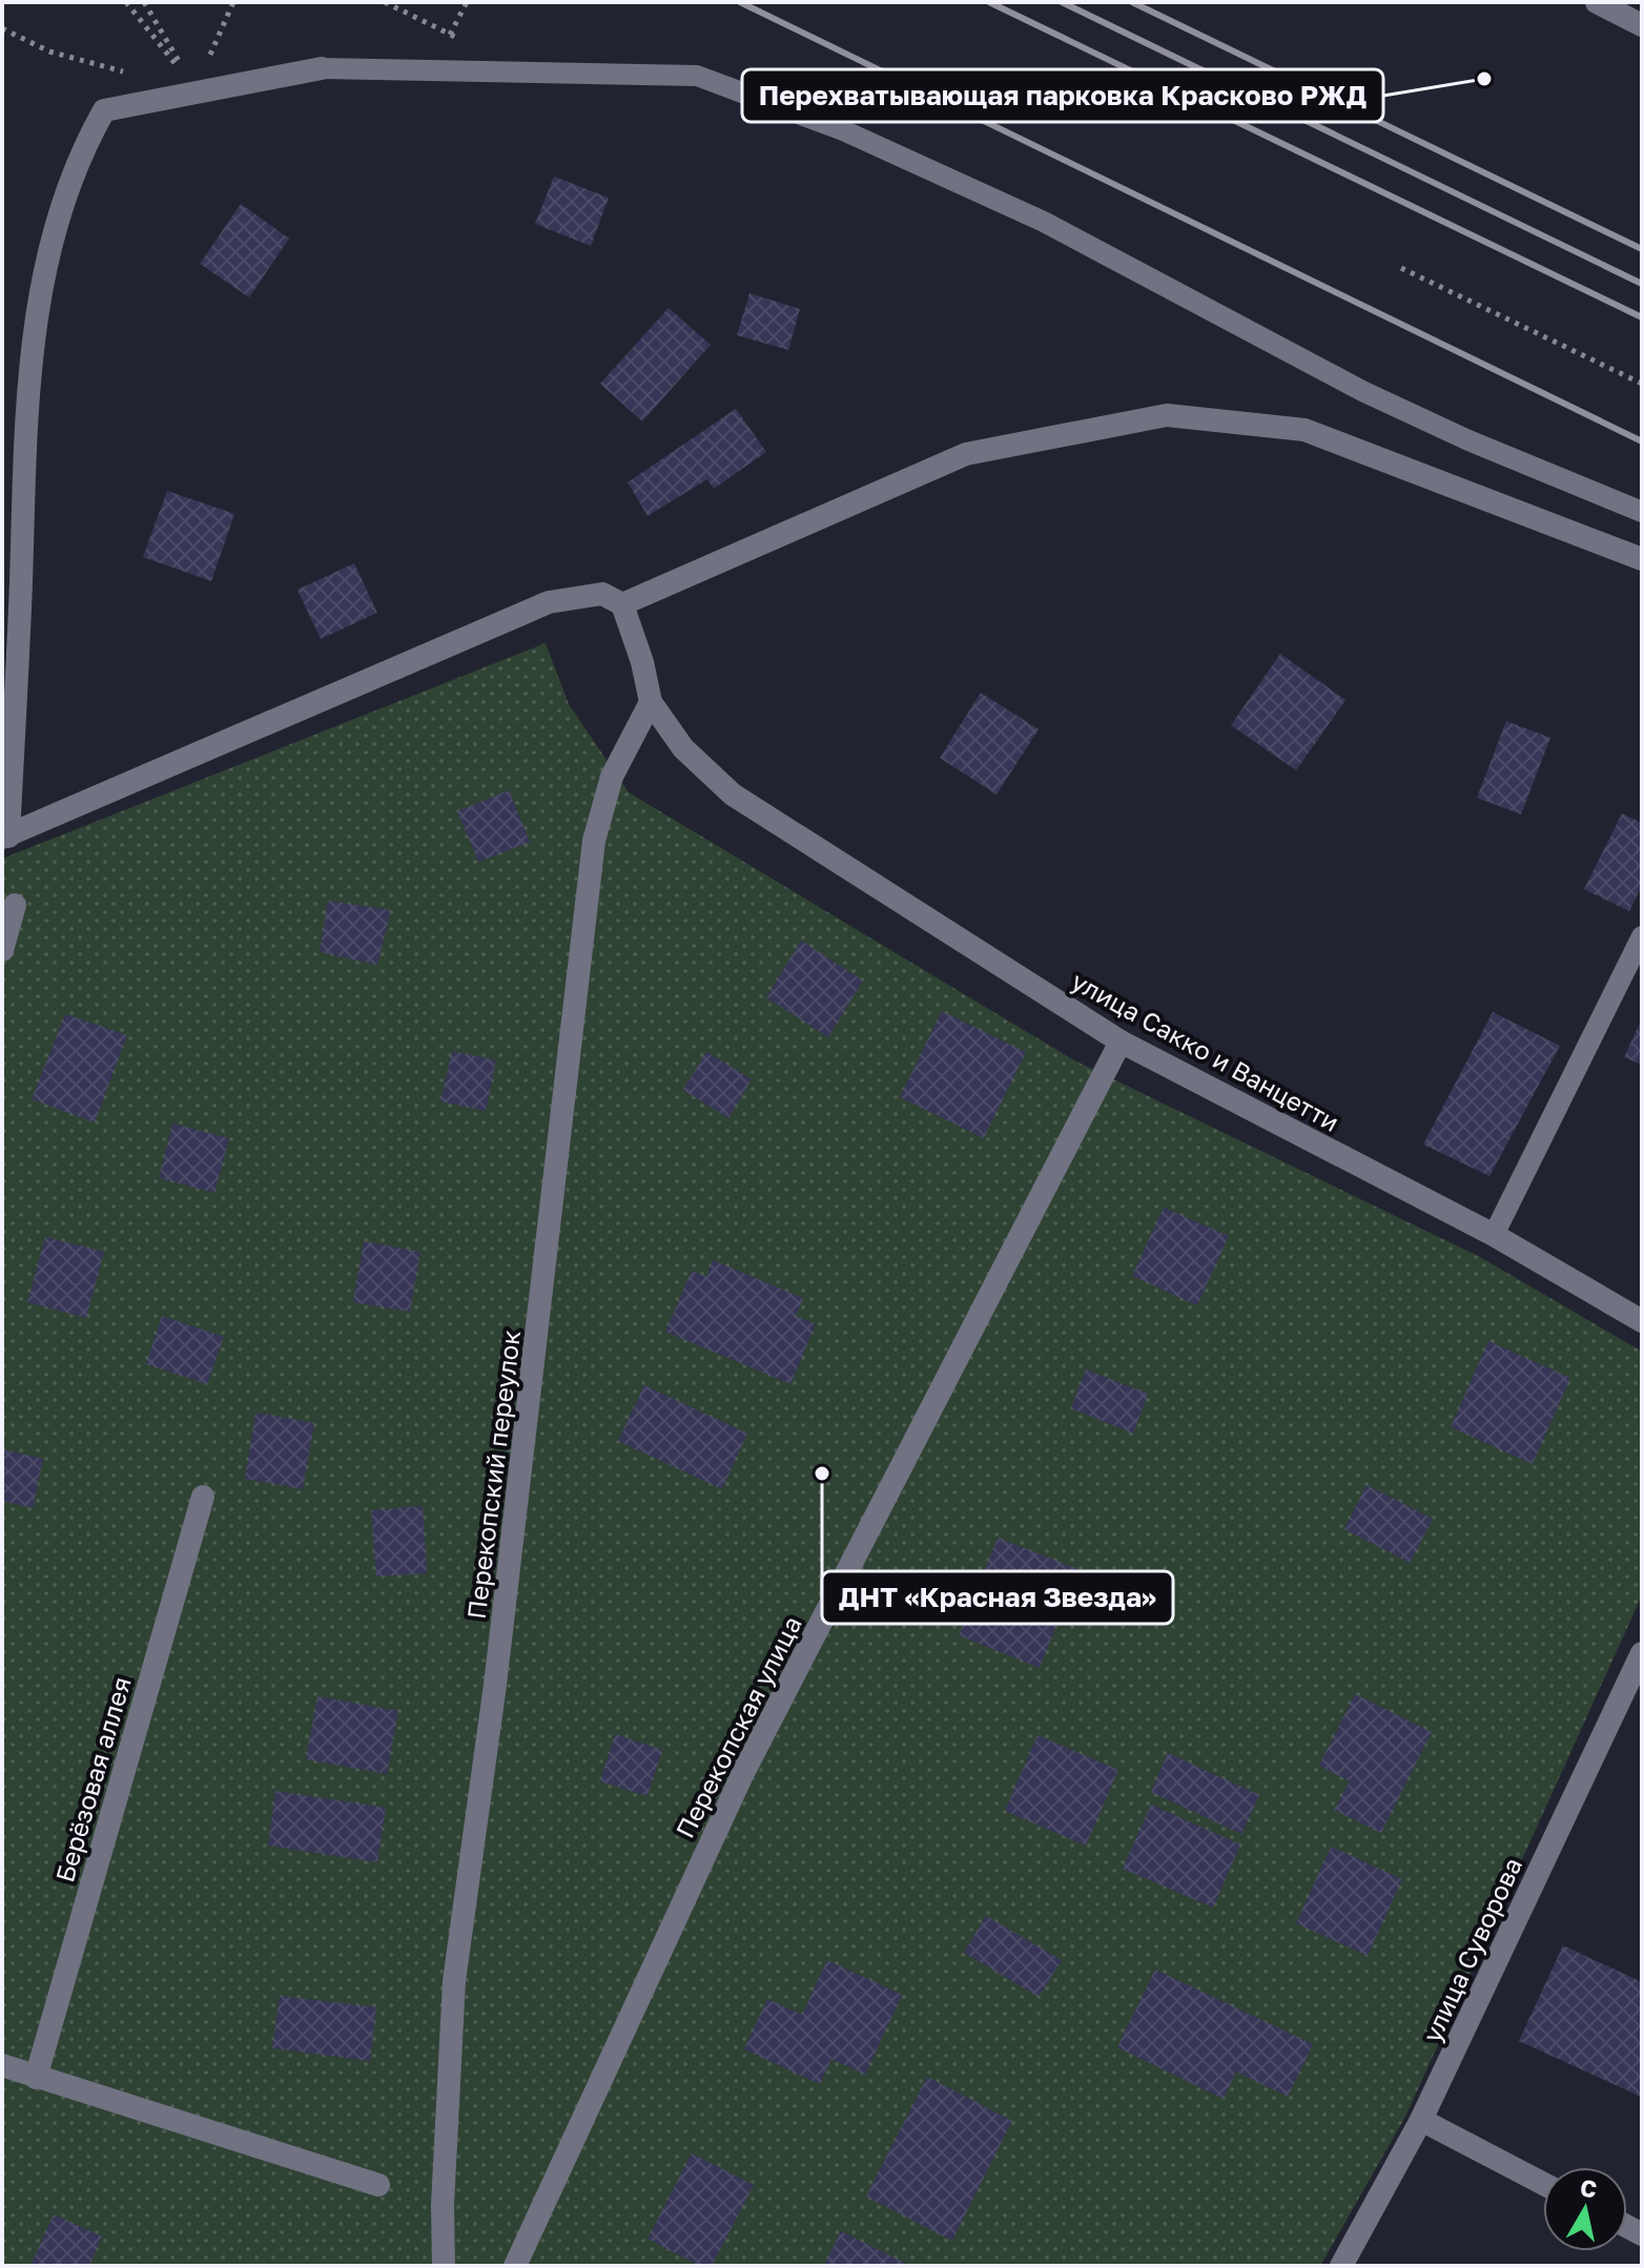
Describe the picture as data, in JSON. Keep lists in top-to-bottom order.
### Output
{
  "streets": {
    "street": [
      "улица Сакко и Ванцетти",
      "Перекопский переулок",
      "Перекопская улица",
      "Берёзовая аллея",
      "улица Суворова"
    ]
  },
  "crossings": [
    ["улица Сакко и Ванцетти", "Перекопский переулок"],
    ["улица Сакко и Ванцетти", "Перекопская улица"]
  ],
  "places": ["Перехватывающая парковка Красково РЖД", "ДНТ «Красная Звезда»"],
  "north": "top"
}
